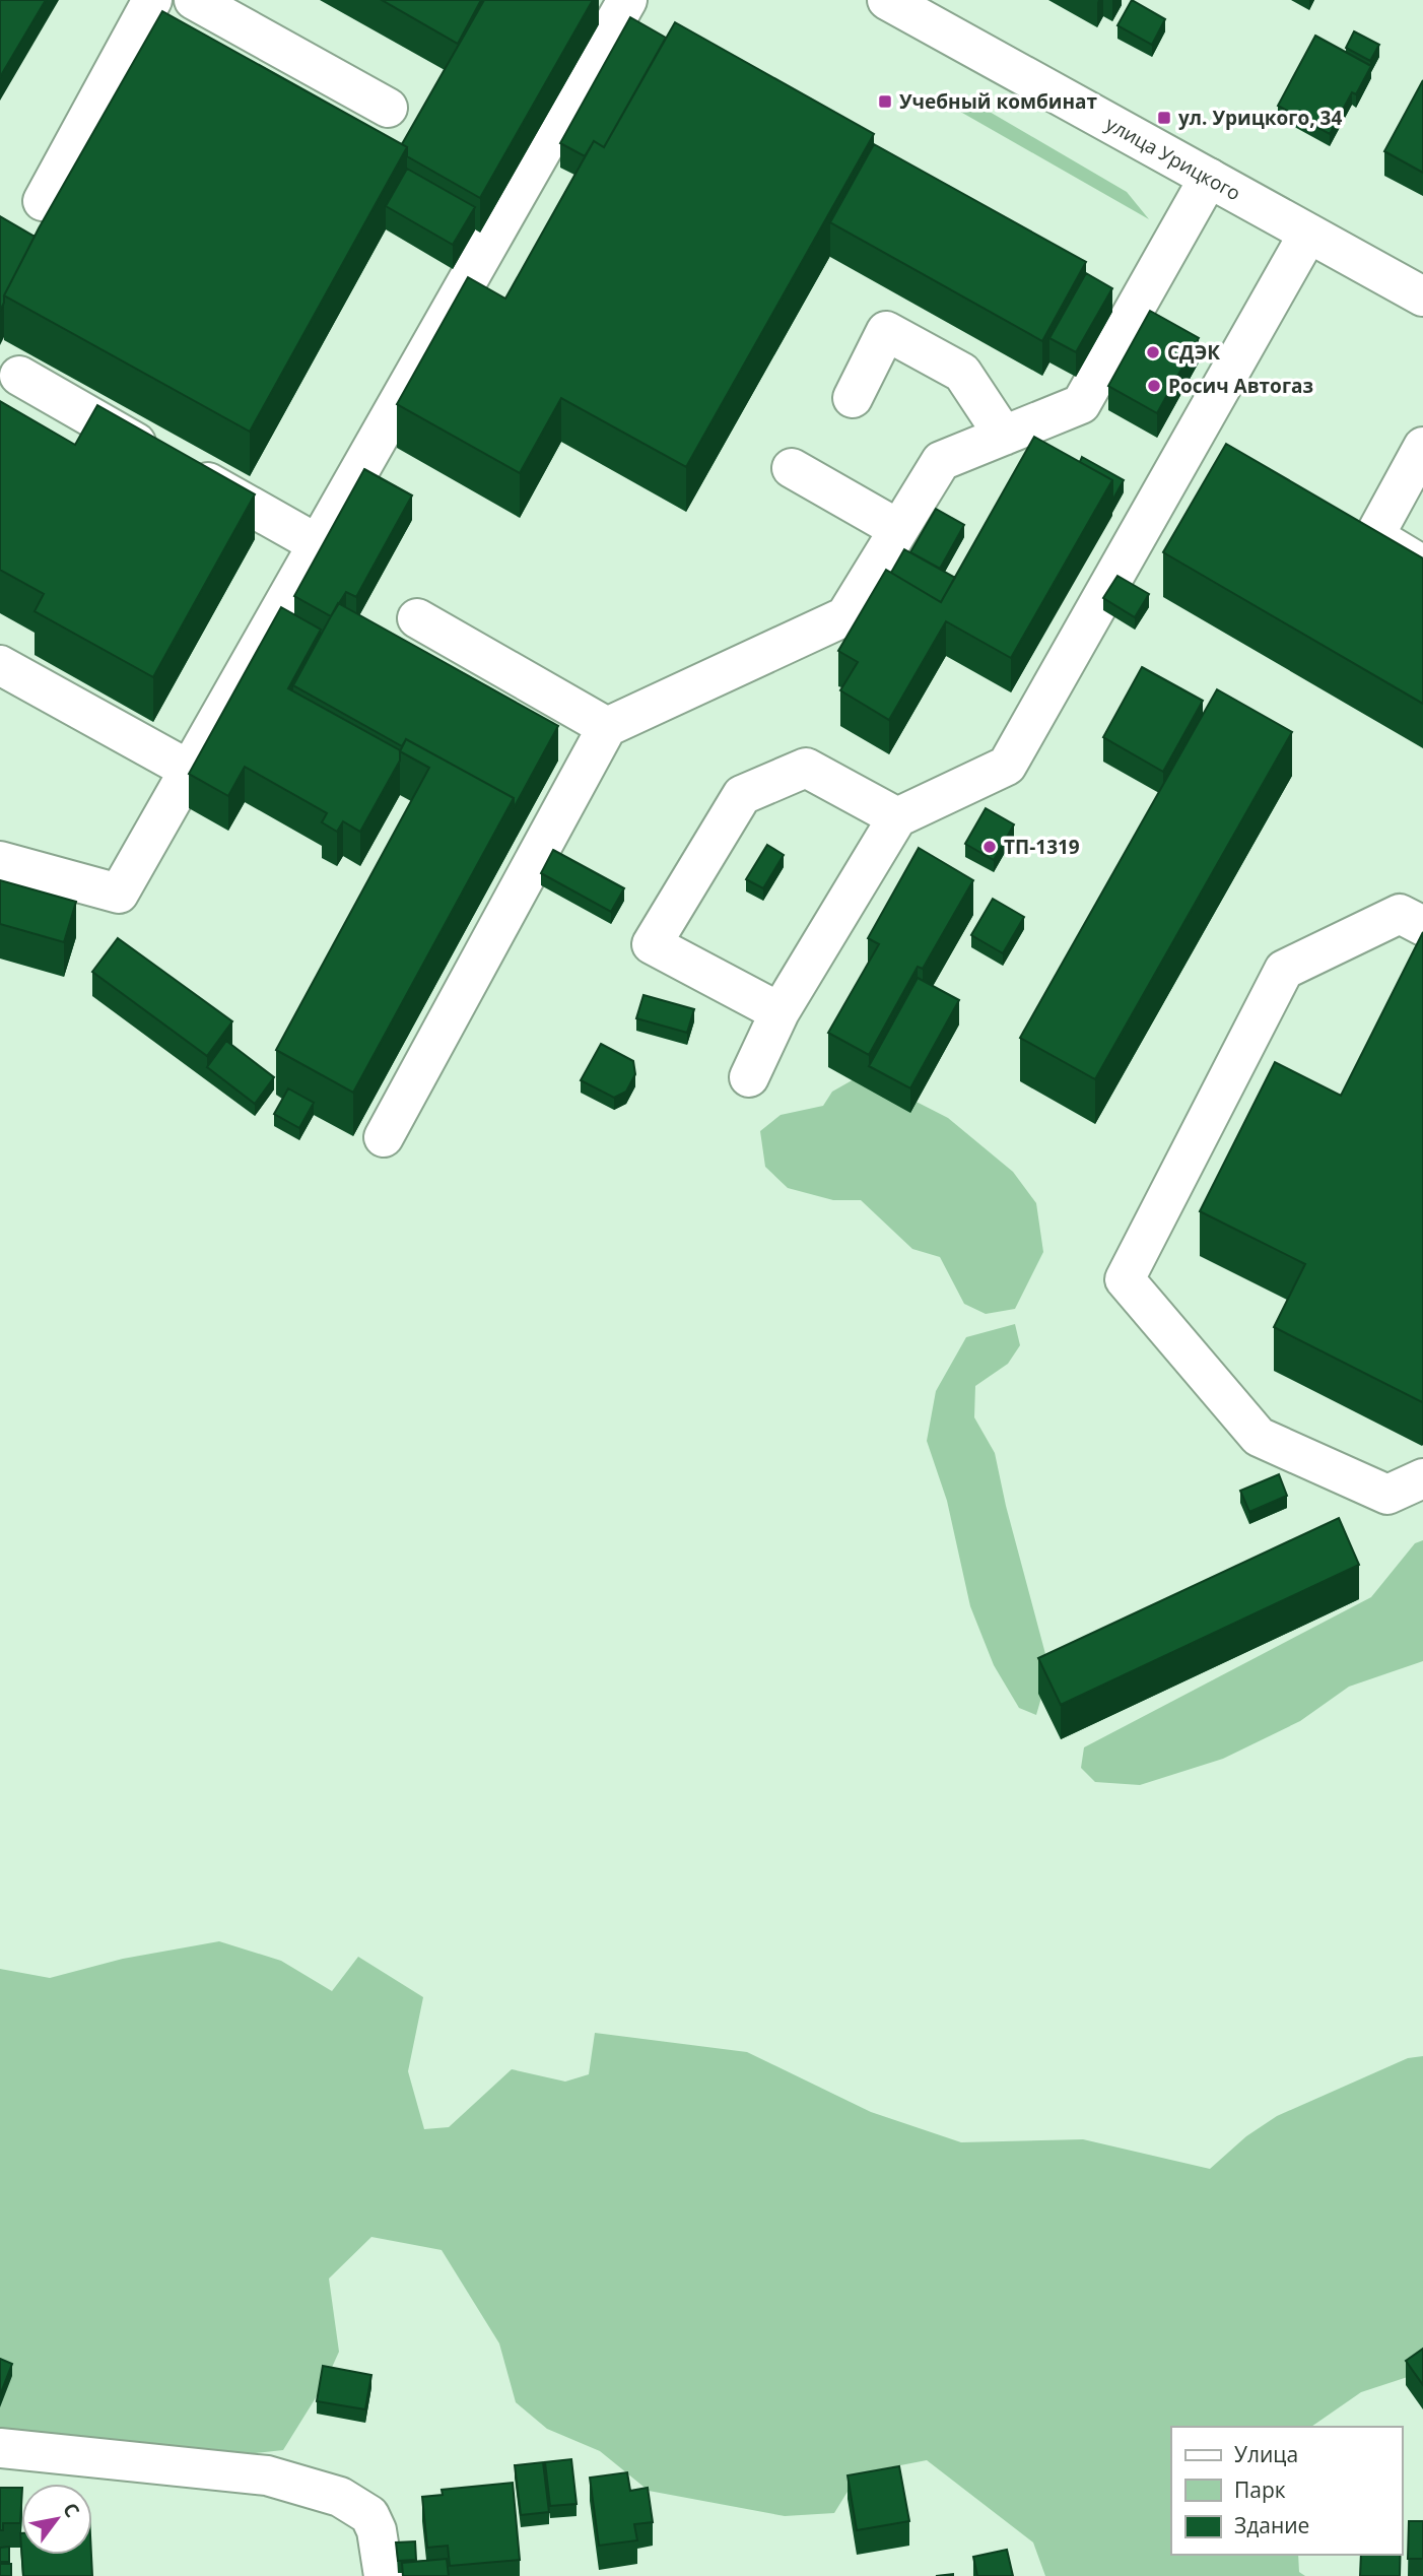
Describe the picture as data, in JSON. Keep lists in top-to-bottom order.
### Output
{
  "streets": {
    "main road": ["улица Урицкого"]
  },
  "places": {
    "transit": ["Учебный комбинат", "ул. Урицкого, 34"],
    "other": ["СДЭК", "Росич Автогаз", "ТП-1319"]
  },
  "legend": ["Улица", "Парк", "Здание"],
  "north": "top right"
}
